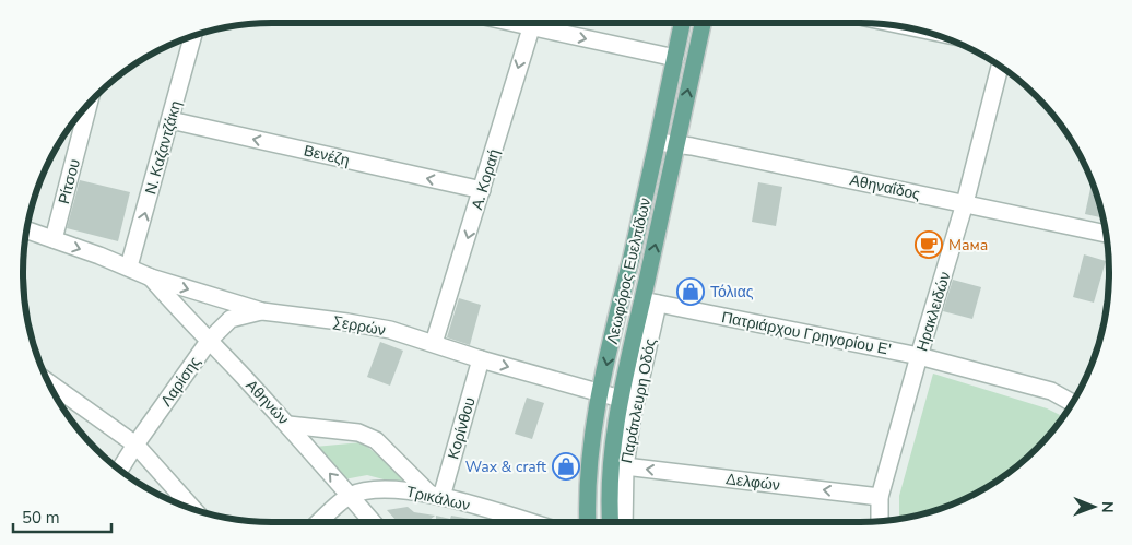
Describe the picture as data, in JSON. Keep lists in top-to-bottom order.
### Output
{
  "streets": {
    "main road": ["Λεωφόρος Ευελπίδων"],
    "street": [
      "Ν. Καζαντζάκη",
      "Βενέζη",
      "Α. Κοραή",
      "Ρίτσου",
      "Αθηναΐδος",
      "Ηρακλειδών",
      "Σερρών",
      "Πατριάρχου Γρηγορίου Ε'",
      "Λαρίσης",
      "Παράπλευρη Οδός",
      "Αθηνών",
      "Κορίνθου",
      "Δελφών",
      "Τρικάλων"
    ]
  },
  "crossings": [
    ["Ν. Καζαντζάκη", "Βενέζη"],
    ["Ν. Καζαντζάκη", "Σερρών"],
    ["Βενέζη", "Α. Κοραή"],
    ["Α. Κοραή", "Σερρών"],
    ["Ρίτσου", "Σερρών"],
    ["Αθηναΐδος", "Λεωφόρος Ευελπίδων"],
    ["Αθηναΐδος", "Ηρακλειδών"],
    ["Λεωφόρος Ευελπίδων", "Σερρών"],
    ["Λεωφόρος Ευελπίδων", "Πατριάρχου Γρηγορίου Ε'"],
    ["Λεωφόρος Ευελπίδων", "Παράπλευρη Οδός"],
    ["Ηρακλειδών", "Πατριάρχου Γρηγορίου Ε'"],
    ["Ηρακλειδών", "Δελφών"],
    ["Σερρών", "Λαρίσης"],
    ["Σερρών", "Αθηνών"],
    ["Σερρών", "Κορίνθου"],
    ["Πατριάρχου Γρηγορίου Ε'", "Παράπλευρη Οδός"],
    ["Λαρίσης", "Αθηνών"],
    ["Παράπλευρη Οδός", "Δελφών"],
    ["Αθηνών", "Τρικάλων"],
    ["Κορίνθου", "Τρικάλων"]
  ],
  "one_way": [
    "Ν. Καζαντζάκη",
    "Βενέζη",
    "Α. Κοραή",
    "Σερρών",
    "Δελφών"
  ],
  "places": {
    "cafe": ["Мама"],
    "shop": ["Τόλιας", "Wax & craft"]
  },
  "scale_bar": "50 m",
  "north": "right"
}
